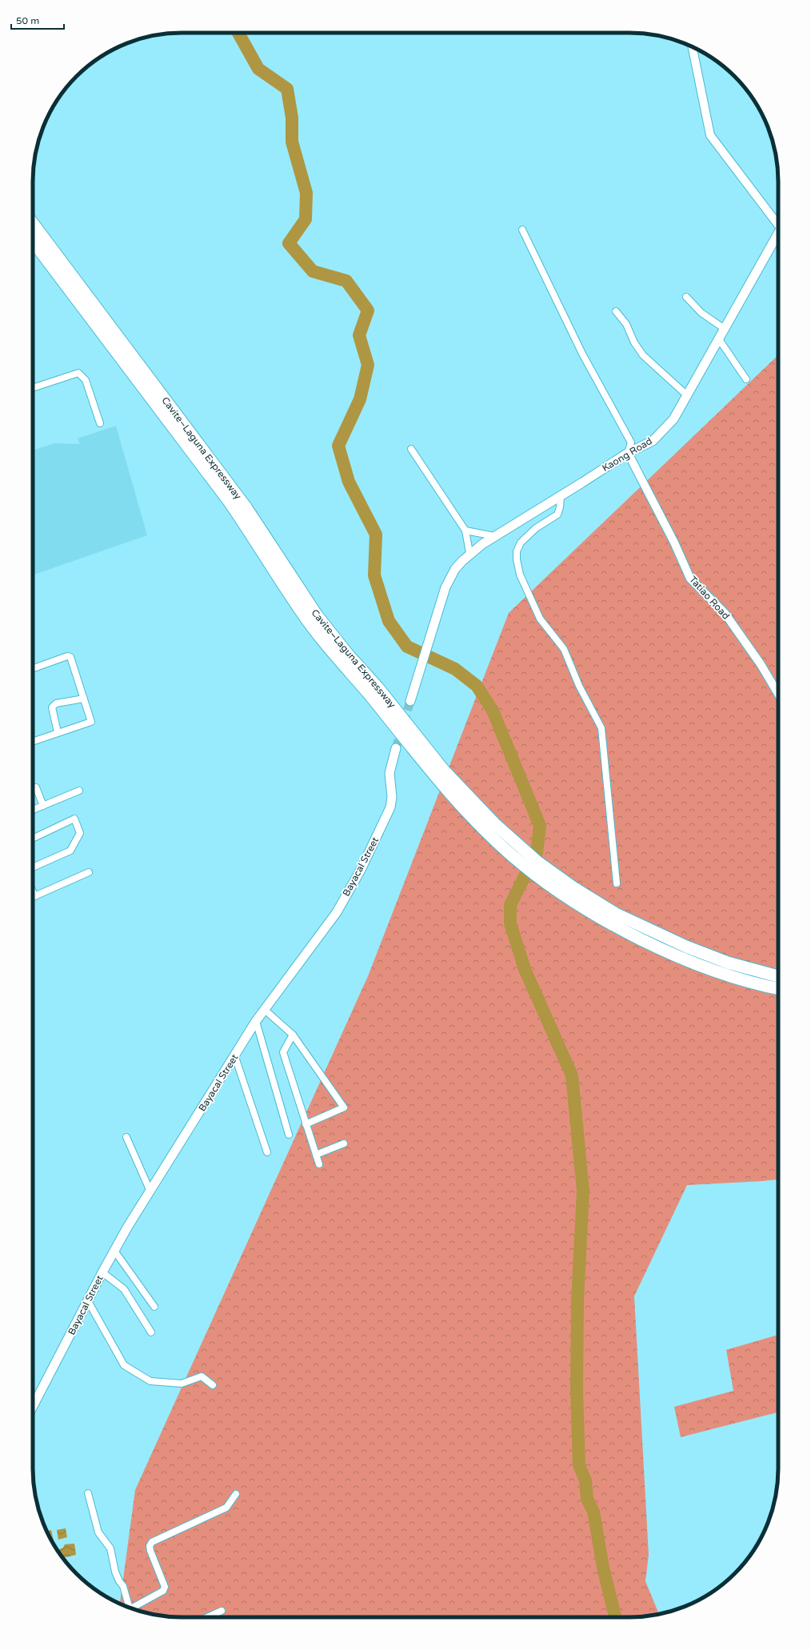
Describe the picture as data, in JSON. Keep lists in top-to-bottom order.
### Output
{
  "streets": {
    "highway": ["Cavite–Laguna Expressway"],
    "main road": ["Kaong Road", "Bayacal Street"],
    "street": ["Tatiao Road"]
  },
  "crossings": [
    ["Kaong Road", "Tatiao Road"]
  ],
  "scale_bar": "50 m"
}
